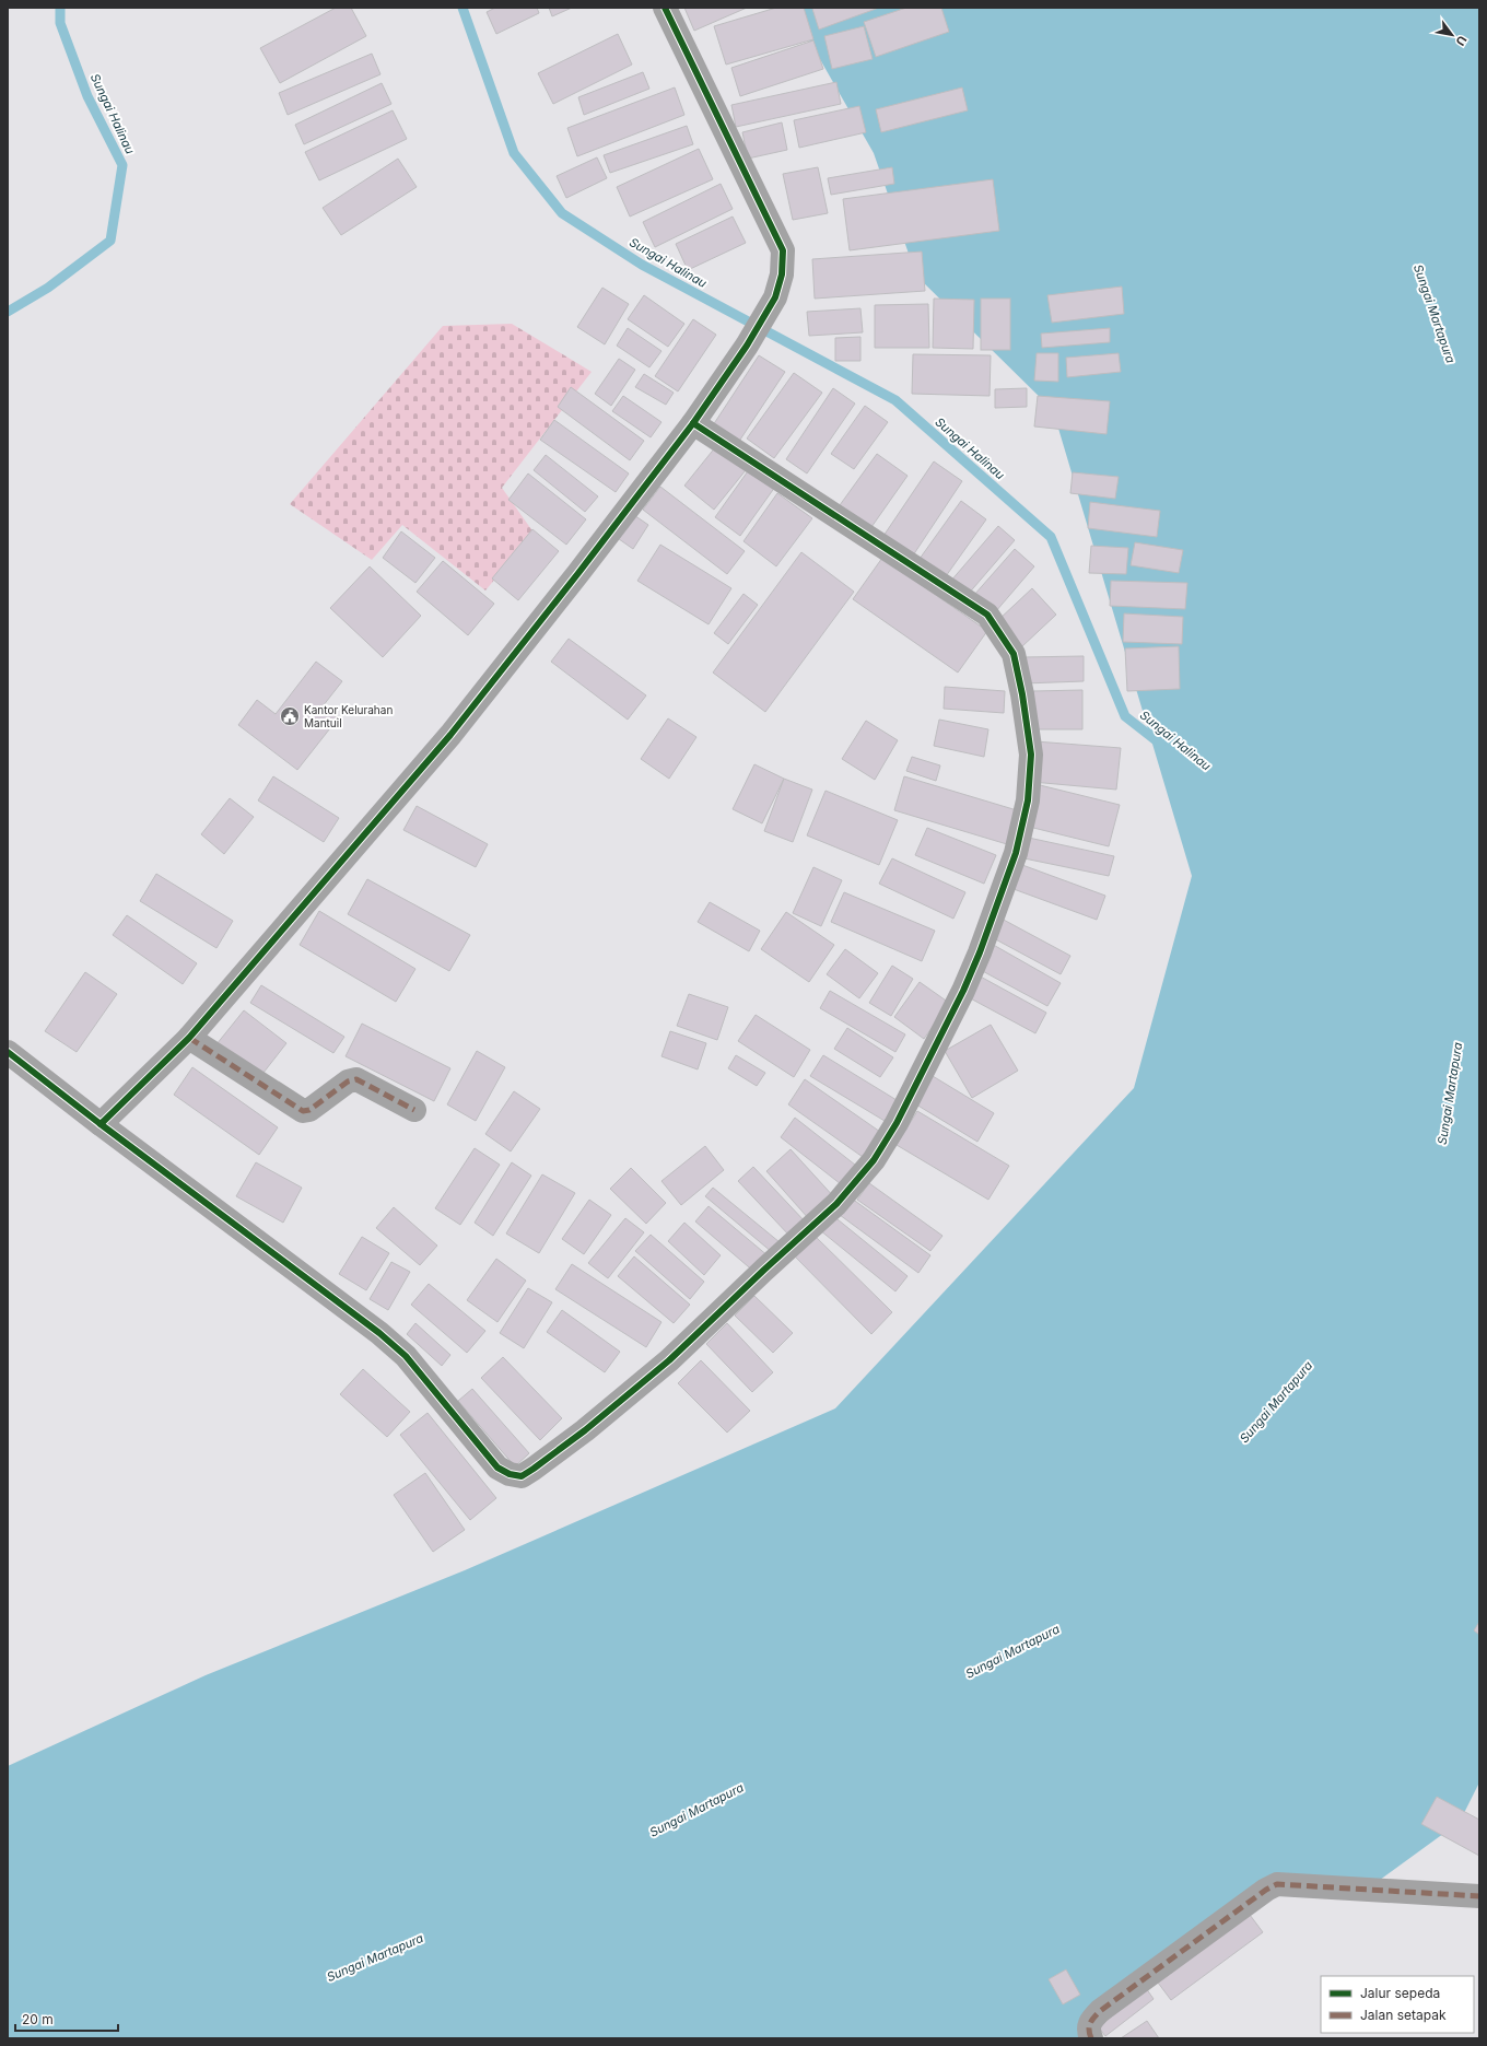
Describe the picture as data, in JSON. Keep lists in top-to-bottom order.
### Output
{
  "water": ["Sungai Halinau", "Sungai Martapura"],
  "places": {
    "public building": ["Kantor Kelurahan Mantuil"]
  },
  "legend": ["Jalur sepeda", "Jalan setapak"],
  "scale_bar": "20 m",
  "north": "bottom right"
}
